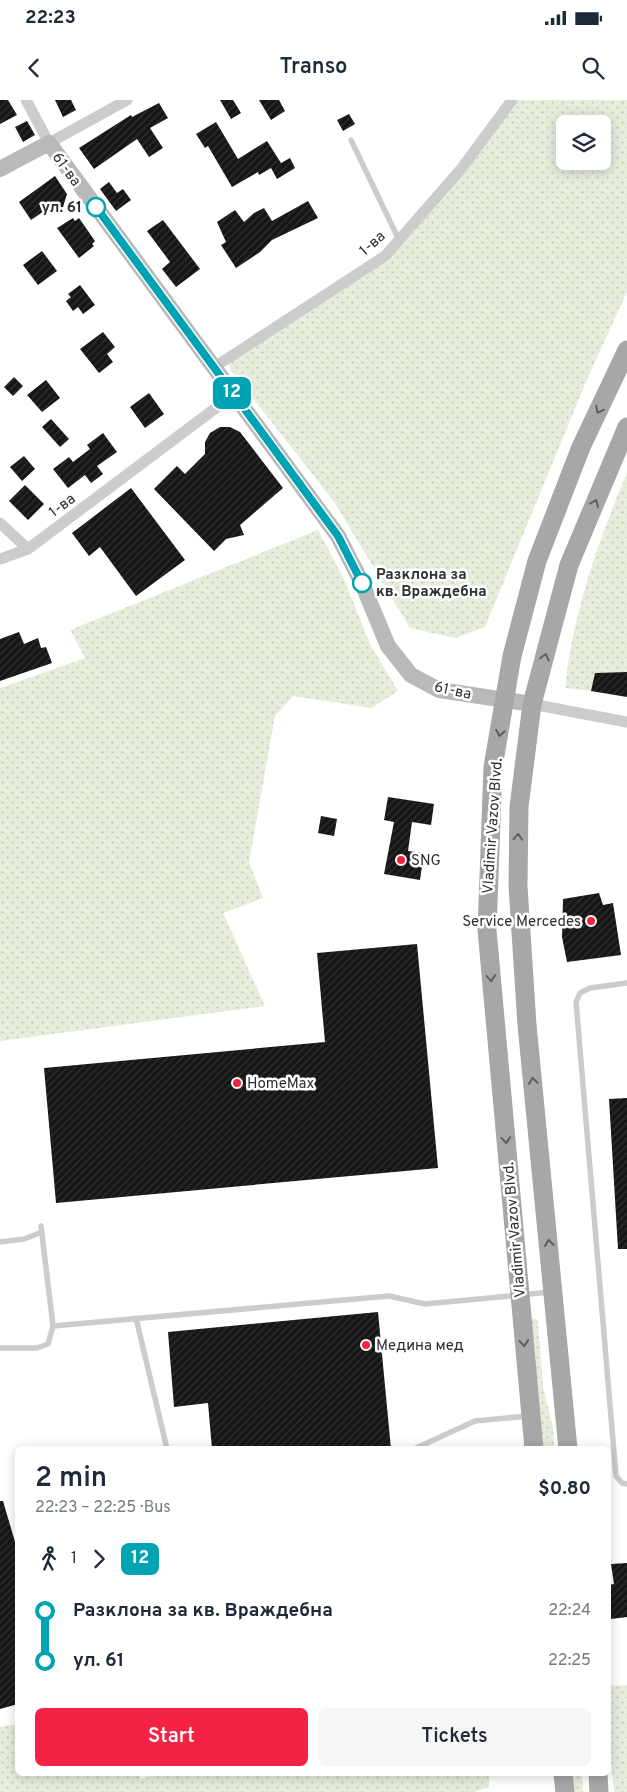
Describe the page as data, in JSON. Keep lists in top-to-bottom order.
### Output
{
  "streets": {
    "main road": ["Vladimir Vazov Blvd."],
    "street": ["61-ва", "1-ва"]
  },
  "crossings": [
    ["61-ва", "1-ва"],
    ["61-ва", "Vladimir Vazov Blvd."]
  ],
  "places": [
    "ул. 61",
    "Разклона за кв. Враждебна",
    "SNG",
    "Service Mercedes",
    "HomeMax",
    "Медина мед"
  ],
  "lines": ["bus line 12"],
  "page": {
    "status": "22:23",
    "header": "Transo",
    "on_map": "12",
    "heading": ["2 min", "22:23 – 22:25 · Bus", "$0.80"],
    "legs": ["1", "12"],
    "list": [
      {
        "name": "Разклона за кв. Враждебна",
        "value": "22:24"
      },
      {
        "name": "ул. 61",
        "value": "22:25"
      }
    ],
    "buttons": ["Start", "Tickets"]
  }
}
